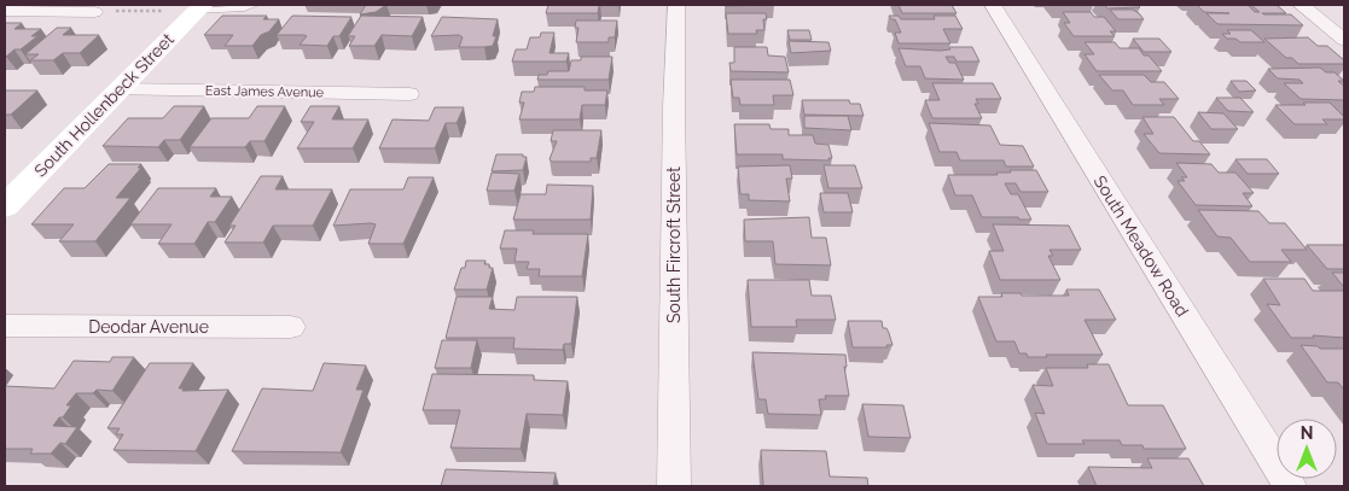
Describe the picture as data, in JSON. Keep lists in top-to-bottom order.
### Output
{
  "streets": {
    "street": [
      "East James Avenue",
      "South Hollenbeck Street",
      "South Fircroft Street",
      "South Meadow Road",
      "Deodar Avenue"
    ]
  },
  "crossings": [
    ["East James Avenue", "South Hollenbeck Street"]
  ],
  "north": "top"
}
